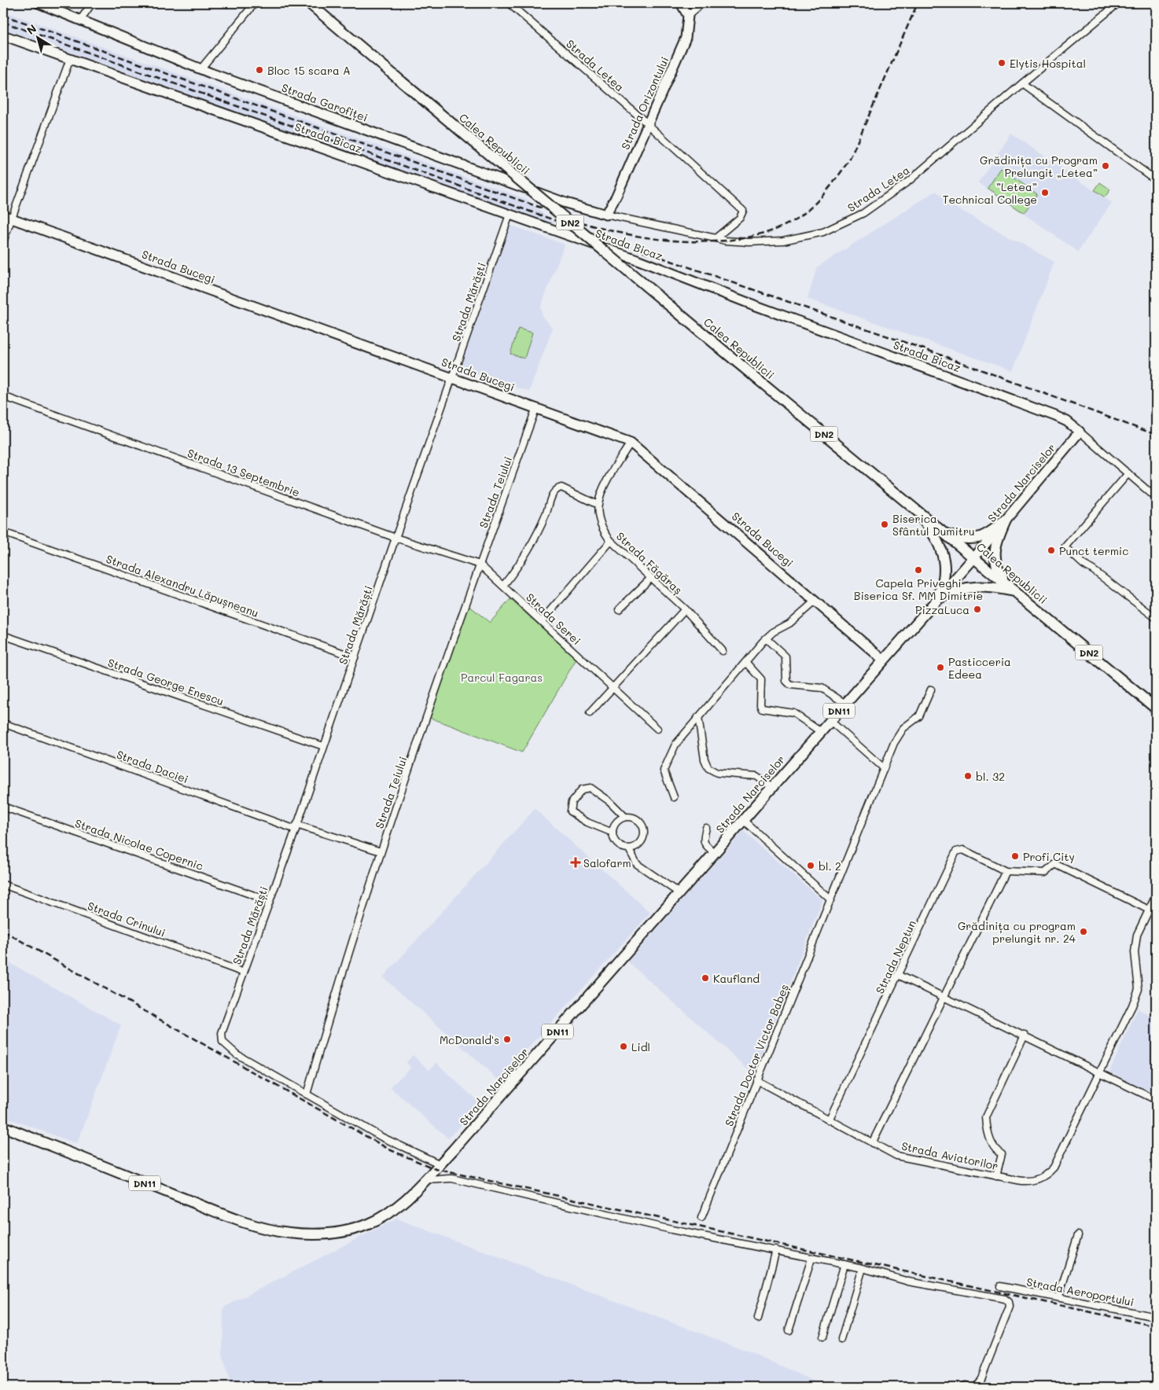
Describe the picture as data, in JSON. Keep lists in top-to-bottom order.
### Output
{
  "streets": {
    "main road": [
      "Calea Republicii",
      "DN2",
      "Strada Narciselor",
      "DN11"
    ],
    "street": [
      "Strada Letea",
      "Strada Garofiței",
      "Strada Orizontului",
      "Strada Bicaz",
      "Strada Bucegi",
      "Strada Mărăști",
      "Strada 13 Septembrie",
      "Strada Teiului",
      "Strada Făgăraș",
      "Strada Alexandru Lăpușneanu",
      "Strada Serei",
      "Strada George Enescu",
      "Strada Daciei",
      "Strada Nicolae Copernic",
      "Strada Crinului",
      "Strada Neptun",
      "Strada Doctor Victor Babeș",
      "Strada Aviatorilor",
      "Strada Aeroportului"
    ]
  },
  "crossings": [
    ["Strada Letea", "Strada Garofiței"],
    ["Strada Letea", "Strada Orizontului"],
    ["Strada Garofiței", "Strada Orizontului"],
    ["Strada Bicaz", "Strada Mărăști"],
    ["Strada Bicaz", "Strada Narciselor"],
    ["Calea Republicii", "Strada Narciselor"],
    ["Calea Republicii", "DN11"],
    ["Strada Bucegi", "Strada Mărăști"],
    ["Strada Bucegi", "Strada Narciselor"],
    ["Strada Bucegi", "Strada Teiului"],
    ["Strada Mărăști", "Strada 13 Septembrie"],
    ["Strada Mărăști", "Strada Teiului"],
    ["Strada Mărăști", "Strada Alexandru Lăpușneanu"],
    ["Strada Mărăști", "Strada George Enescu"],
    ["Strada Mărăști", "Strada Daciei"],
    ["Strada Mărăști", "Strada Nicolae Copernic"],
    ["Strada Mărăști", "Strada Crinului"],
    ["Strada 13 Septembrie", "Strada Teiului"],
    ["Strada 13 Septembrie", "Strada Serei"],
    ["Strada Narciselor", "DN11"],
    ["Strada Teiului", "Strada Serei"],
    ["Strada Teiului", "Strada Daciei"],
    ["Strada Făgăraș", "Strada Serei"]
  ],
  "parks": ["Parcul Fagaras"],
  "places": {
    "other": [
      "Elytis Hospital",
      "Bloc 15 scara A",
      "Grădinița cu Program Prelungit „Letea”",
      "”Letea” Technical College",
      "Biserica Sfântul Dumitru",
      "Punct termic",
      "Capela Priveghi Biserica Sf. MM Dimitrie",
      "PizzaLuca",
      "Pasticceria Edeea",
      "bl. 32",
      "Profi City",
      "bl. 2",
      "Grădinița cu program prelungit nr. 24",
      "Kaufland",
      "McDonald's",
      "Lidl"
    ],
    "health": ["Salofarm"]
  },
  "north": "top left"
}
